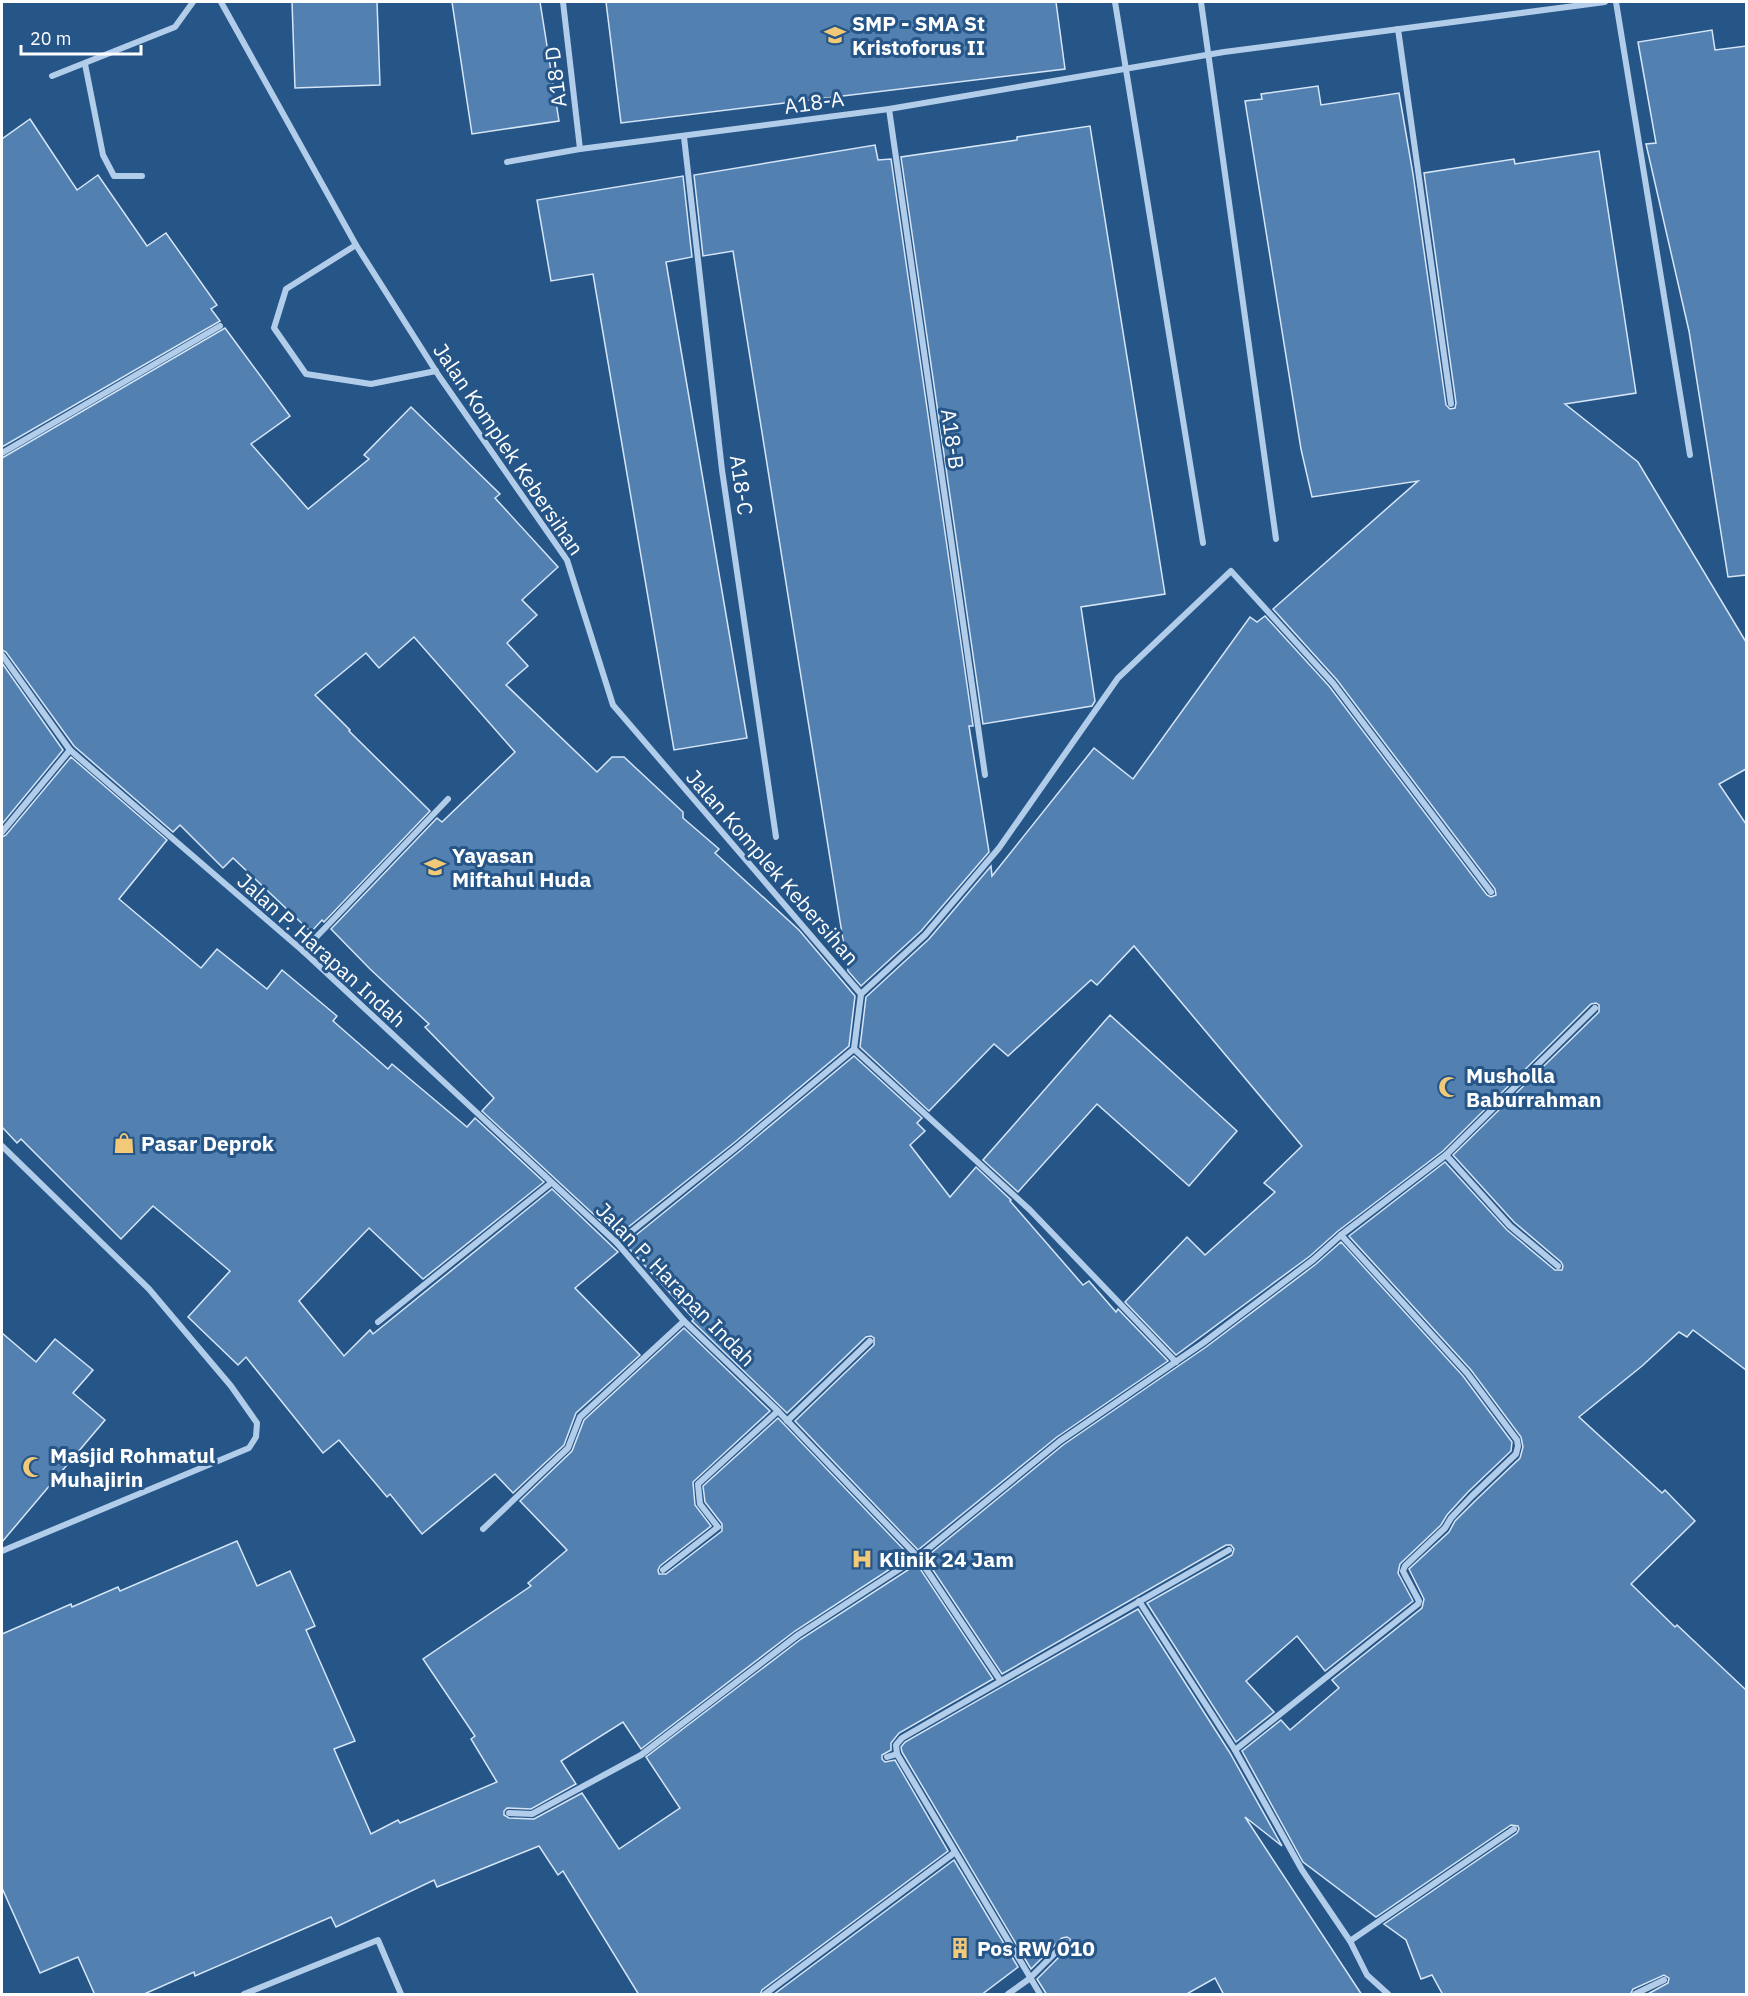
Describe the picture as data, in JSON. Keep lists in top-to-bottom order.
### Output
{
  "streets": {
    "street": [
      "A18-D",
      "A18-A",
      "A18-B",
      "Jalan Komplek Kebersihan",
      "A18-C",
      "Jalan P. Harapan Indah"
    ]
  },
  "crossings": [
    ["A18-D", "A18-A"],
    ["A18-A", "A18-B"],
    ["A18-A", "A18-C"]
  ],
  "places": {
    "school or university": ["SMP - SMA St Kristoforus II", "Yayasan Miftahul Huda"],
    "mosque": ["Musholla Baburrahman", "Masjid Rohmatul Muhajirin"],
    "shop": ["Pasar Deprok"],
    "hospital": ["Klinik 24 Jam"],
    "building": ["Pos RW 010"]
  },
  "scale_bar": "20 m"
}
